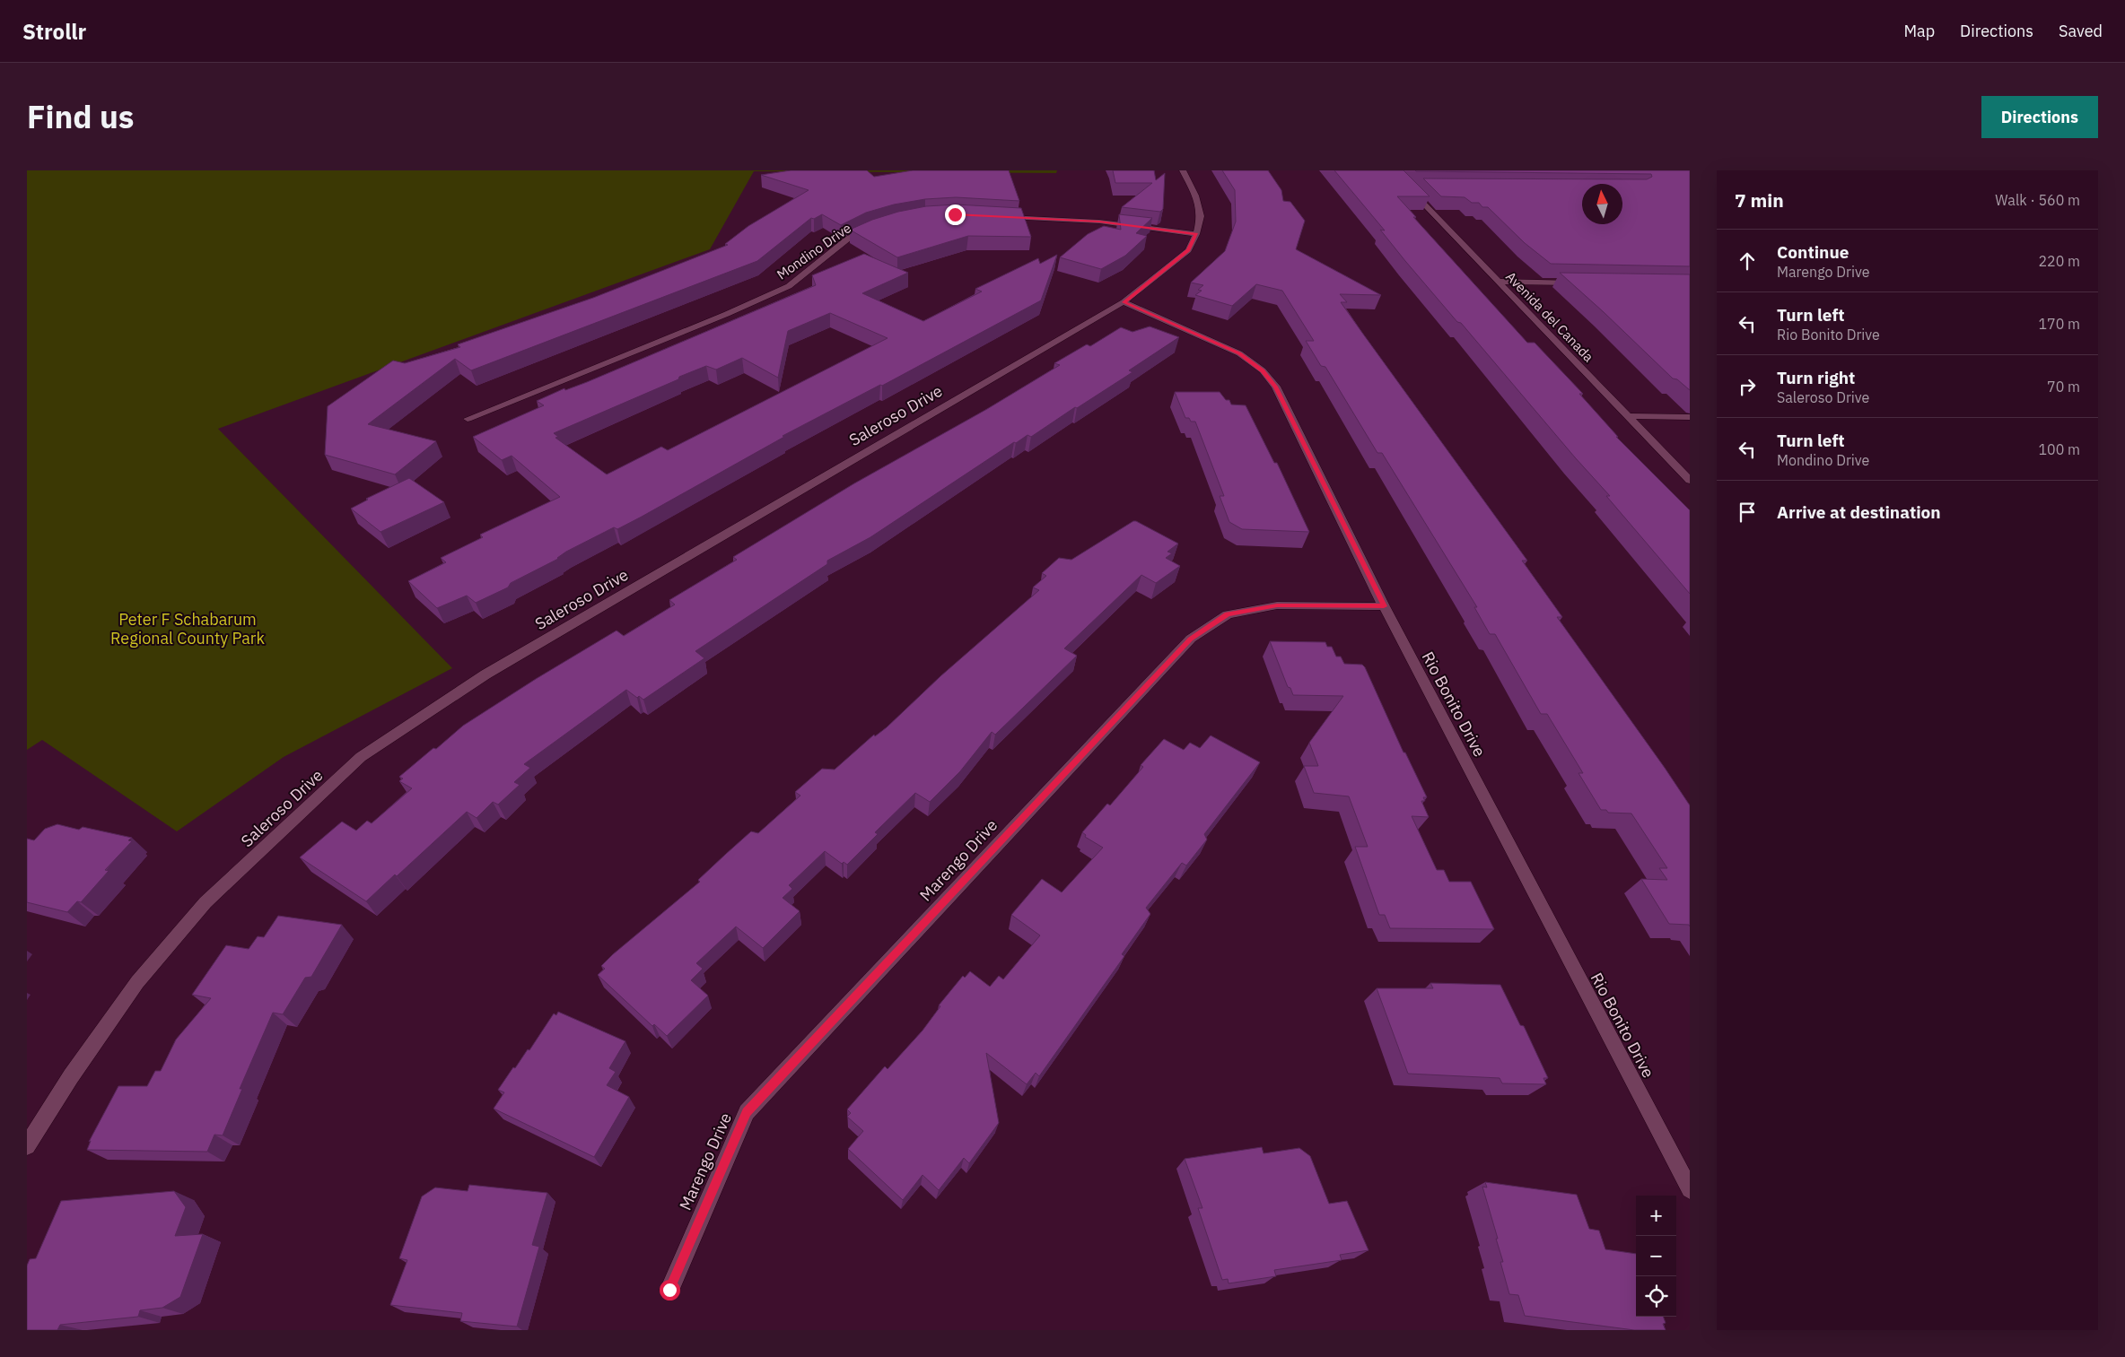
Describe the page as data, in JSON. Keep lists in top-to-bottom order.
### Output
{
  "streets": {
    "street": [
      "Mondino Drive",
      "Avenida del Canada",
      "Saleroso Drive",
      "Rio Bonito Drive",
      "Marengo Drive"
    ]
  },
  "crossings": [
    ["Saleroso Drive", "Rio Bonito Drive"],
    ["Rio Bonito Drive", "Marengo Drive"]
  ],
  "parks": ["Peter F Schabarum Regional County Park"],
  "north": "top",
  "page": {
    "header": "Strollr",
    "nav": ["Map", "Directions", "Saved"],
    "title": "Find us",
    "buttons": "Directions",
    "heading": ["7 min", "Walk · 560 m"],
    "list": [
      ["Continue", "Marengo Drive", "220 m"],
      ["Turn left", "Rio Bonito Drive", "170 m"],
      ["Turn right", "Saleroso Drive", "70 m"],
      ["Turn left", "Mondino Drive", "100 m"],
      "Arrive at destination"
    ],
    "map_buttons": ["+", "−"]
  }
}
